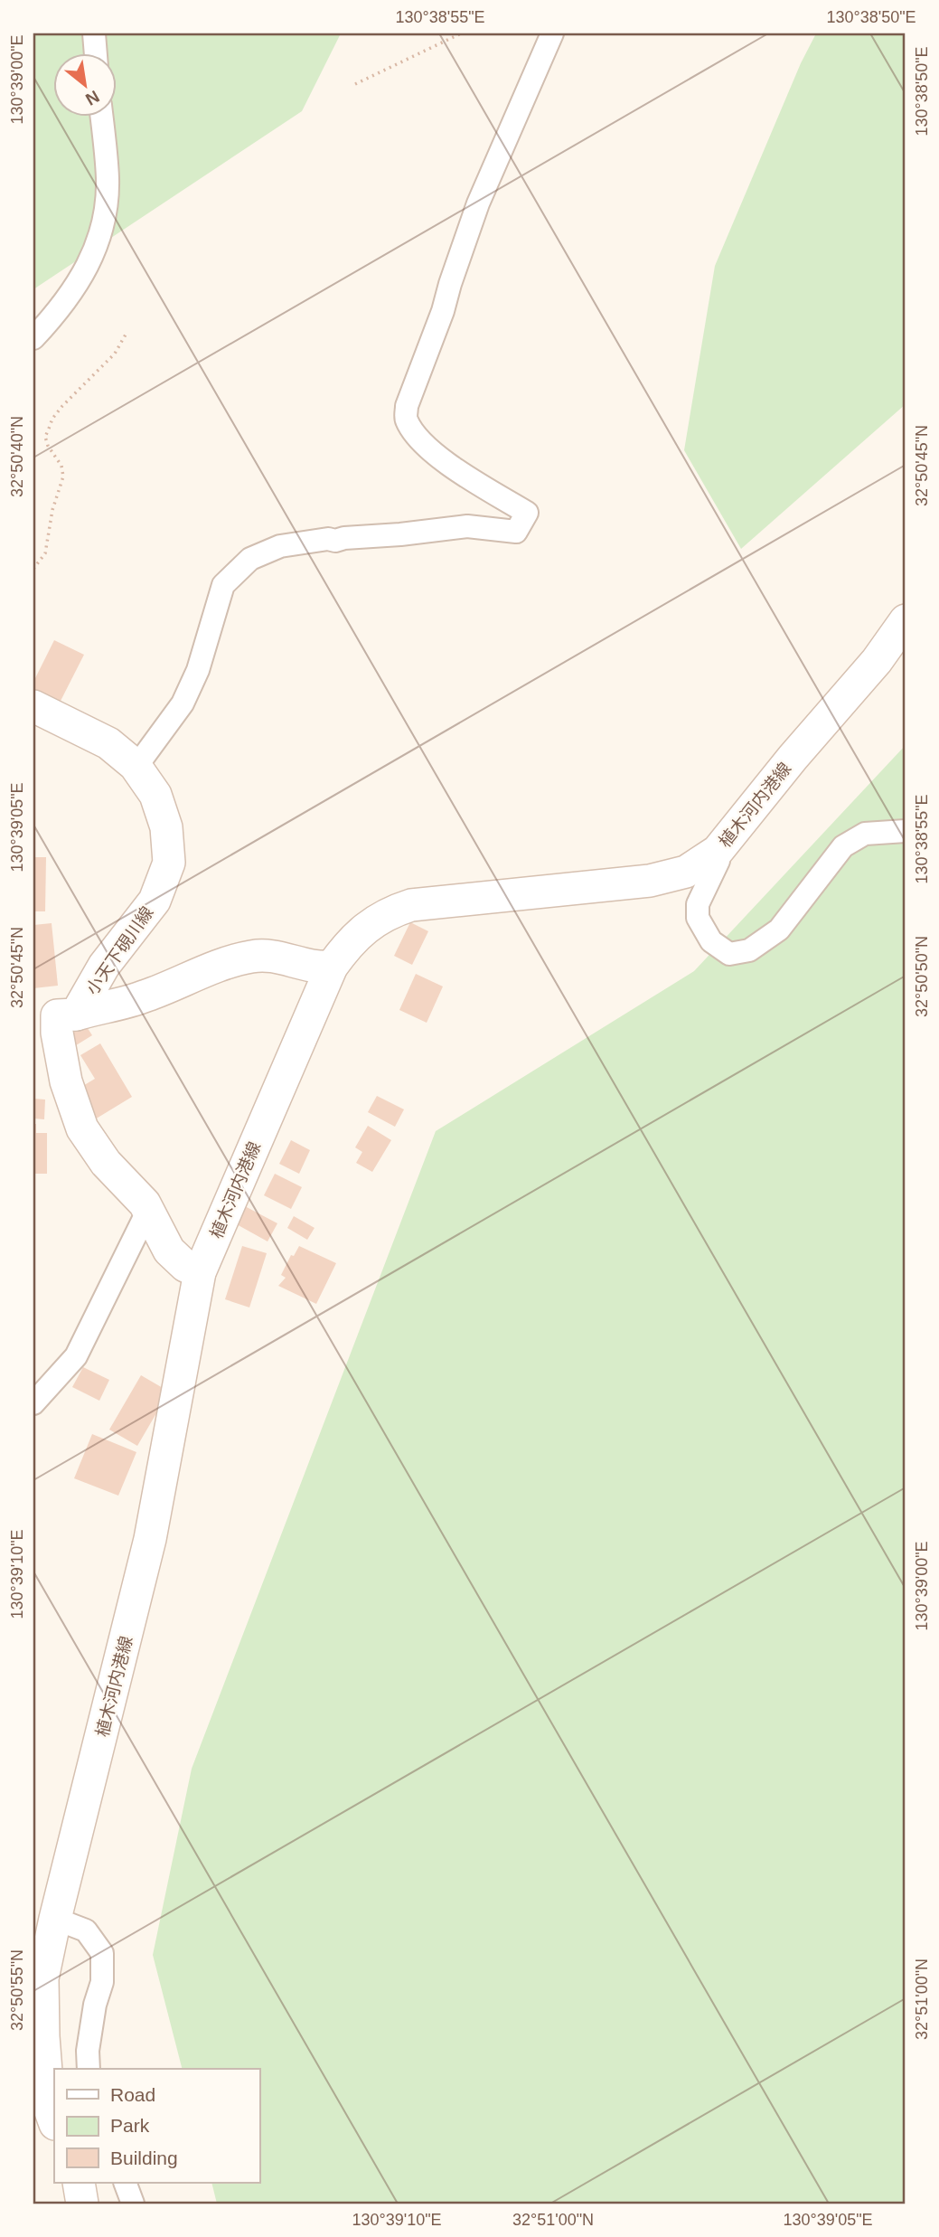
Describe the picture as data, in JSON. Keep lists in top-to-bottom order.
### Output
{
  "streets": {
    "main road": ["植木河内港線", "小天下硯川線"]
  },
  "legend": ["Road", "Park", "Building"],
  "north": "bottom right",
  "coordinates": [
    "130°38'55\"E",
    "130°38'50\"E",
    "130°39'00\"E",
    "32°50'40\"N",
    "32°50'45\"N",
    "130°39'05\"E",
    "32°50'50\"N",
    "130°39'10\"E",
    "32°50'55\"N",
    "32°51'00\"N"
  ]
}
